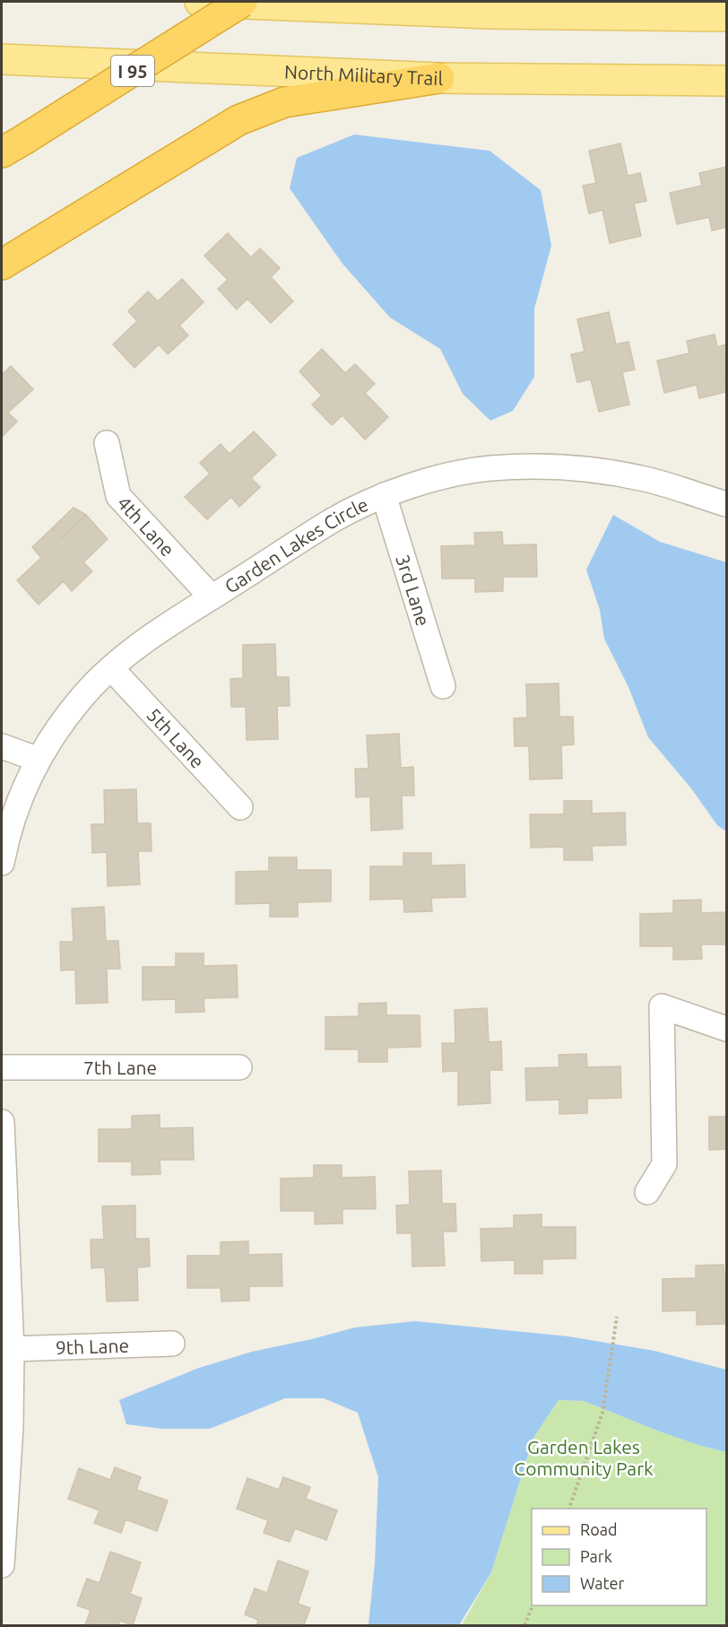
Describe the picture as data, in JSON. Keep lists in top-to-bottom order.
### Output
{
  "streets": {
    "highway": ["I 95"],
    "main road": ["North Military Trail"],
    "street": [
      "4th Lane",
      "Garden Lakes Circle",
      "3rd Lane",
      "5th Lane",
      "7th Lane",
      "9th Lane"
    ]
  },
  "crossings": [
    ["4th Lane", "Garden Lakes Circle"],
    ["Garden Lakes Circle", "3rd Lane"],
    ["Garden Lakes Circle", "5th Lane"]
  ],
  "parks": ["Garden Lakes Community Park"],
  "legend": ["Road", "Park", "Water"]
}
